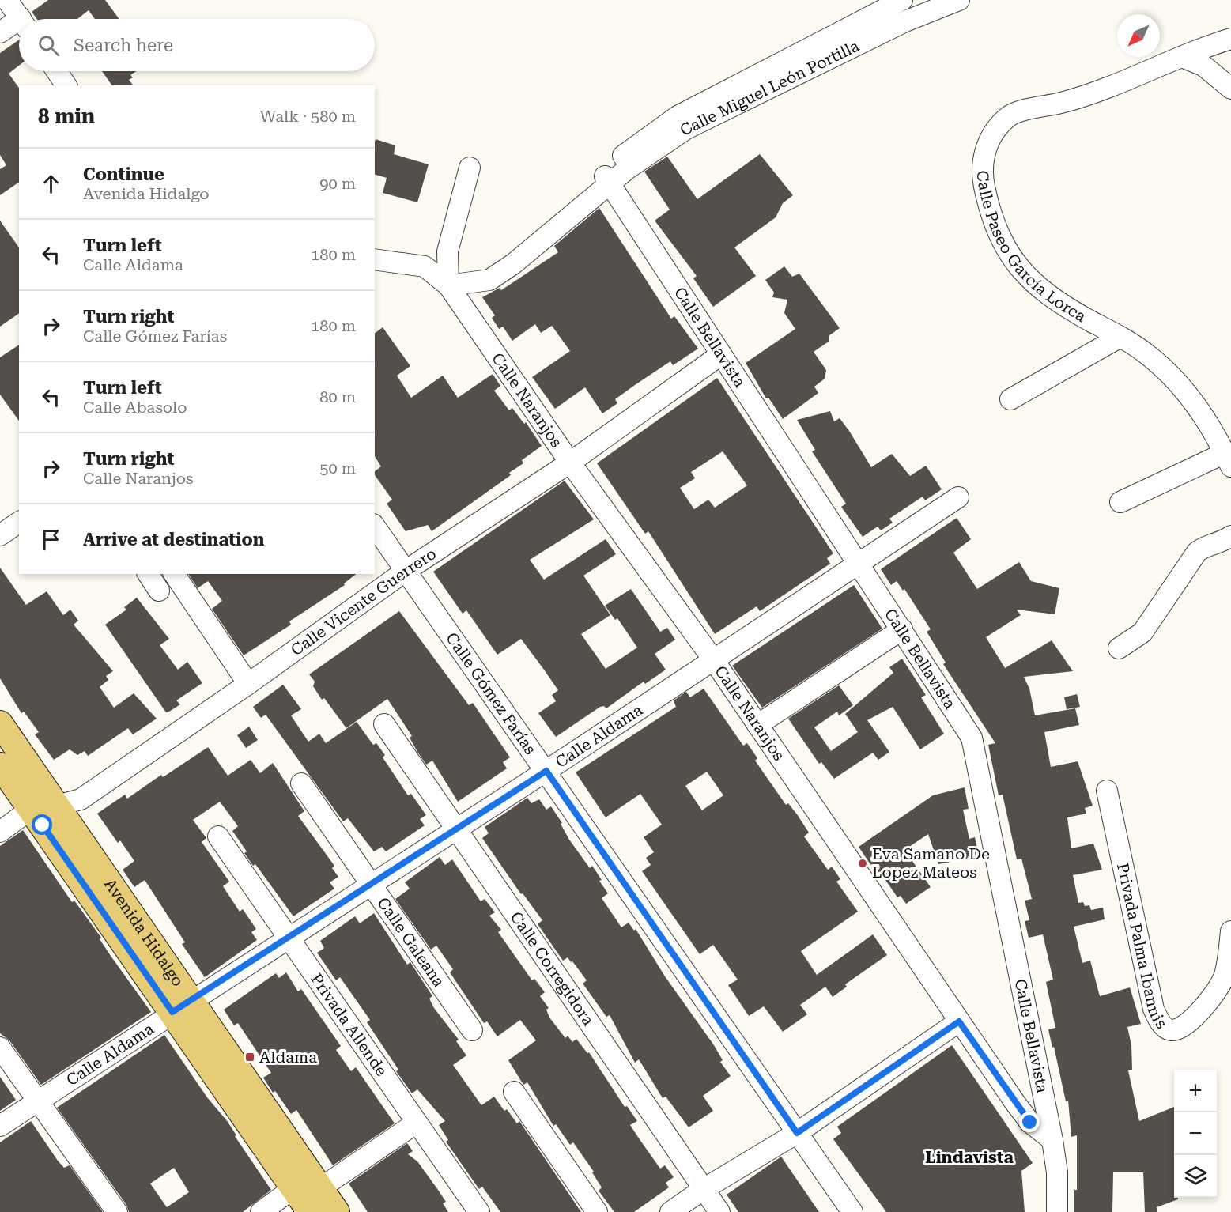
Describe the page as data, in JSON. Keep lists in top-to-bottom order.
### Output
{
  "streets": {
    "main road": ["Avenida Hidalgo"],
    "street": [
      "Calle Miguel León Portilla",
      "Calle Paseo García Lorca",
      "Calle Bellavista",
      "Calle Naranjos",
      "Calle Vicente Guerrero",
      "Calle Gómez Farías",
      "Calle Aldama",
      "Calle Galeana",
      "Privada Palma Ibannis",
      "Calle Corregidora",
      "Privada Allende"
    ]
  },
  "crossings": [
    ["Calle Miguel León Portilla", "Calle Bellavista"],
    ["Calle Miguel León Portilla", "Calle Naranjos"],
    ["Calle Bellavista", "Calle Naranjos"],
    ["Calle Bellavista", "Calle Vicente Guerrero"],
    ["Calle Bellavista", "Calle Aldama"],
    ["Calle Naranjos", "Calle Vicente Guerrero"],
    ["Calle Naranjos", "Calle Aldama"],
    ["Calle Vicente Guerrero", "Calle Gómez Farías"],
    ["Calle Vicente Guerrero", "Avenida Hidalgo"],
    ["Calle Gómez Farías", "Calle Aldama"],
    ["Calle Aldama", "Avenida Hidalgo"],
    ["Calle Aldama", "Calle Galeana"],
    ["Calle Aldama", "Calle Corregidora"],
    ["Calle Aldama", "Privada Allende"]
  ],
  "districts": ["Lindavista"],
  "places": {
    "other": ["Eva Samano De Lopez Mateos"],
    "transit": ["Aldama"]
  },
  "north": "bottom left",
  "page": {
    "search": "Search here",
    "heading": ["8 min", "Walk · 580 m"],
    "list": [
      ["Continue", "Avenida Hidalgo", "90 m"],
      ["Turn left", "Calle Aldama", "180 m"],
      ["Turn right", "Calle Gómez Farías", "180 m"],
      ["Turn left", "Calle Abasolo", "80 m"],
      ["Turn right", "Calle Naranjos", "50 m"],
      "Arrive at destination"
    ],
    "map_buttons": ["+", "−"]
  }
}
